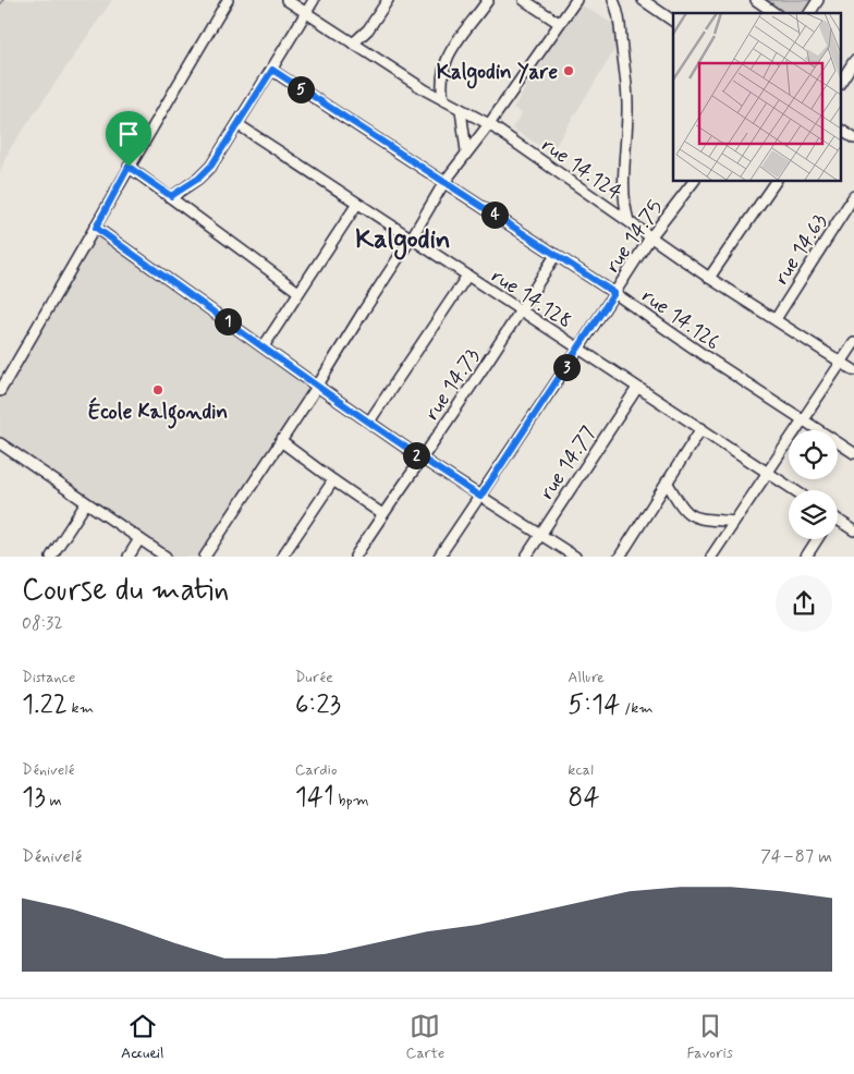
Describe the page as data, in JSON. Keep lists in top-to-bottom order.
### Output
{
  "streets": {
    "street": [
      "rue 14.124",
      "rue 14.75",
      "rue 14.63",
      "rue 14.128",
      "rue 14.126",
      "rue 14.73",
      "rue 14.77"
    ]
  },
  "crossings": [
    ["rue 14.124", "rue 14.75"],
    ["rue 14.124", "rue 14.63"],
    ["rue 14.75", "rue 14.128"],
    ["rue 14.75", "rue 14.126"],
    ["rue 14.128", "rue 14.73"],
    ["rue 14.128", "rue 14.77"],
    ["rue 14.126", "rue 14.73"]
  ],
  "districts": ["Kalgodin"],
  "places": ["Kalgodin Yare", "École Kalgondin"],
  "page": {
    "pins": [
      "5",
      "4",
      "1",
      "3",
      "2"
    ],
    "heading": ["Course du matin", "08:32"],
    "stats": [
      ["Distance", "1.22 km"],
      ["Durée", "6:23"],
      ["Allure", "5:14 /km"],
      ["Dénivelé", "13 m"],
      ["Cardio", "141 bpm"],
      ["kcal", "84"]
    ],
    "chart": ["Dénivelé", "74–87 m"],
    "tabs": ["Accueil", "Carte", "Favoris"]
  }
}
